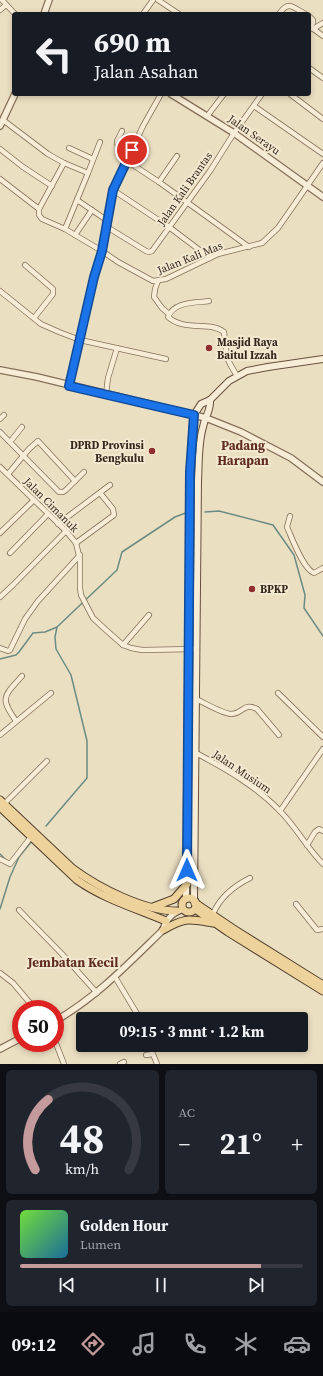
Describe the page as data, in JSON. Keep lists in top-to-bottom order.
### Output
{
  "streets": {
    "street": [
      "Jalan Serayu",
      "Jalan Kali Brantas",
      "Jalan Kali Mas",
      "Jalan Cimanuk",
      "Jalan Musium"
    ]
  },
  "crossings": [
    ["Jalan Serayu", "Jalan Kali Brantas"],
    ["Jalan Serayu", "Jalan Kali Mas"]
  ],
  "districts": ["Padang Harapan", "Jembatan Kecil"],
  "places": ["Masjid Raya Baitul Izzah", "DPRD Provinsi Bengkulu", "BPKP"],
  "page": {
    "turn": ["690 m", "Jalan Asahan"],
    "limit": "50",
    "trip": "09:15 · 3 mnt · 1.2 km",
    "tile": "AC",
    "heat": ["−", "21°", "+"],
    "song": ["Golden Hour", "Lumen"],
    "tabs": "09:12",
    "gauge": ["48", "km/h"]
  }
}
